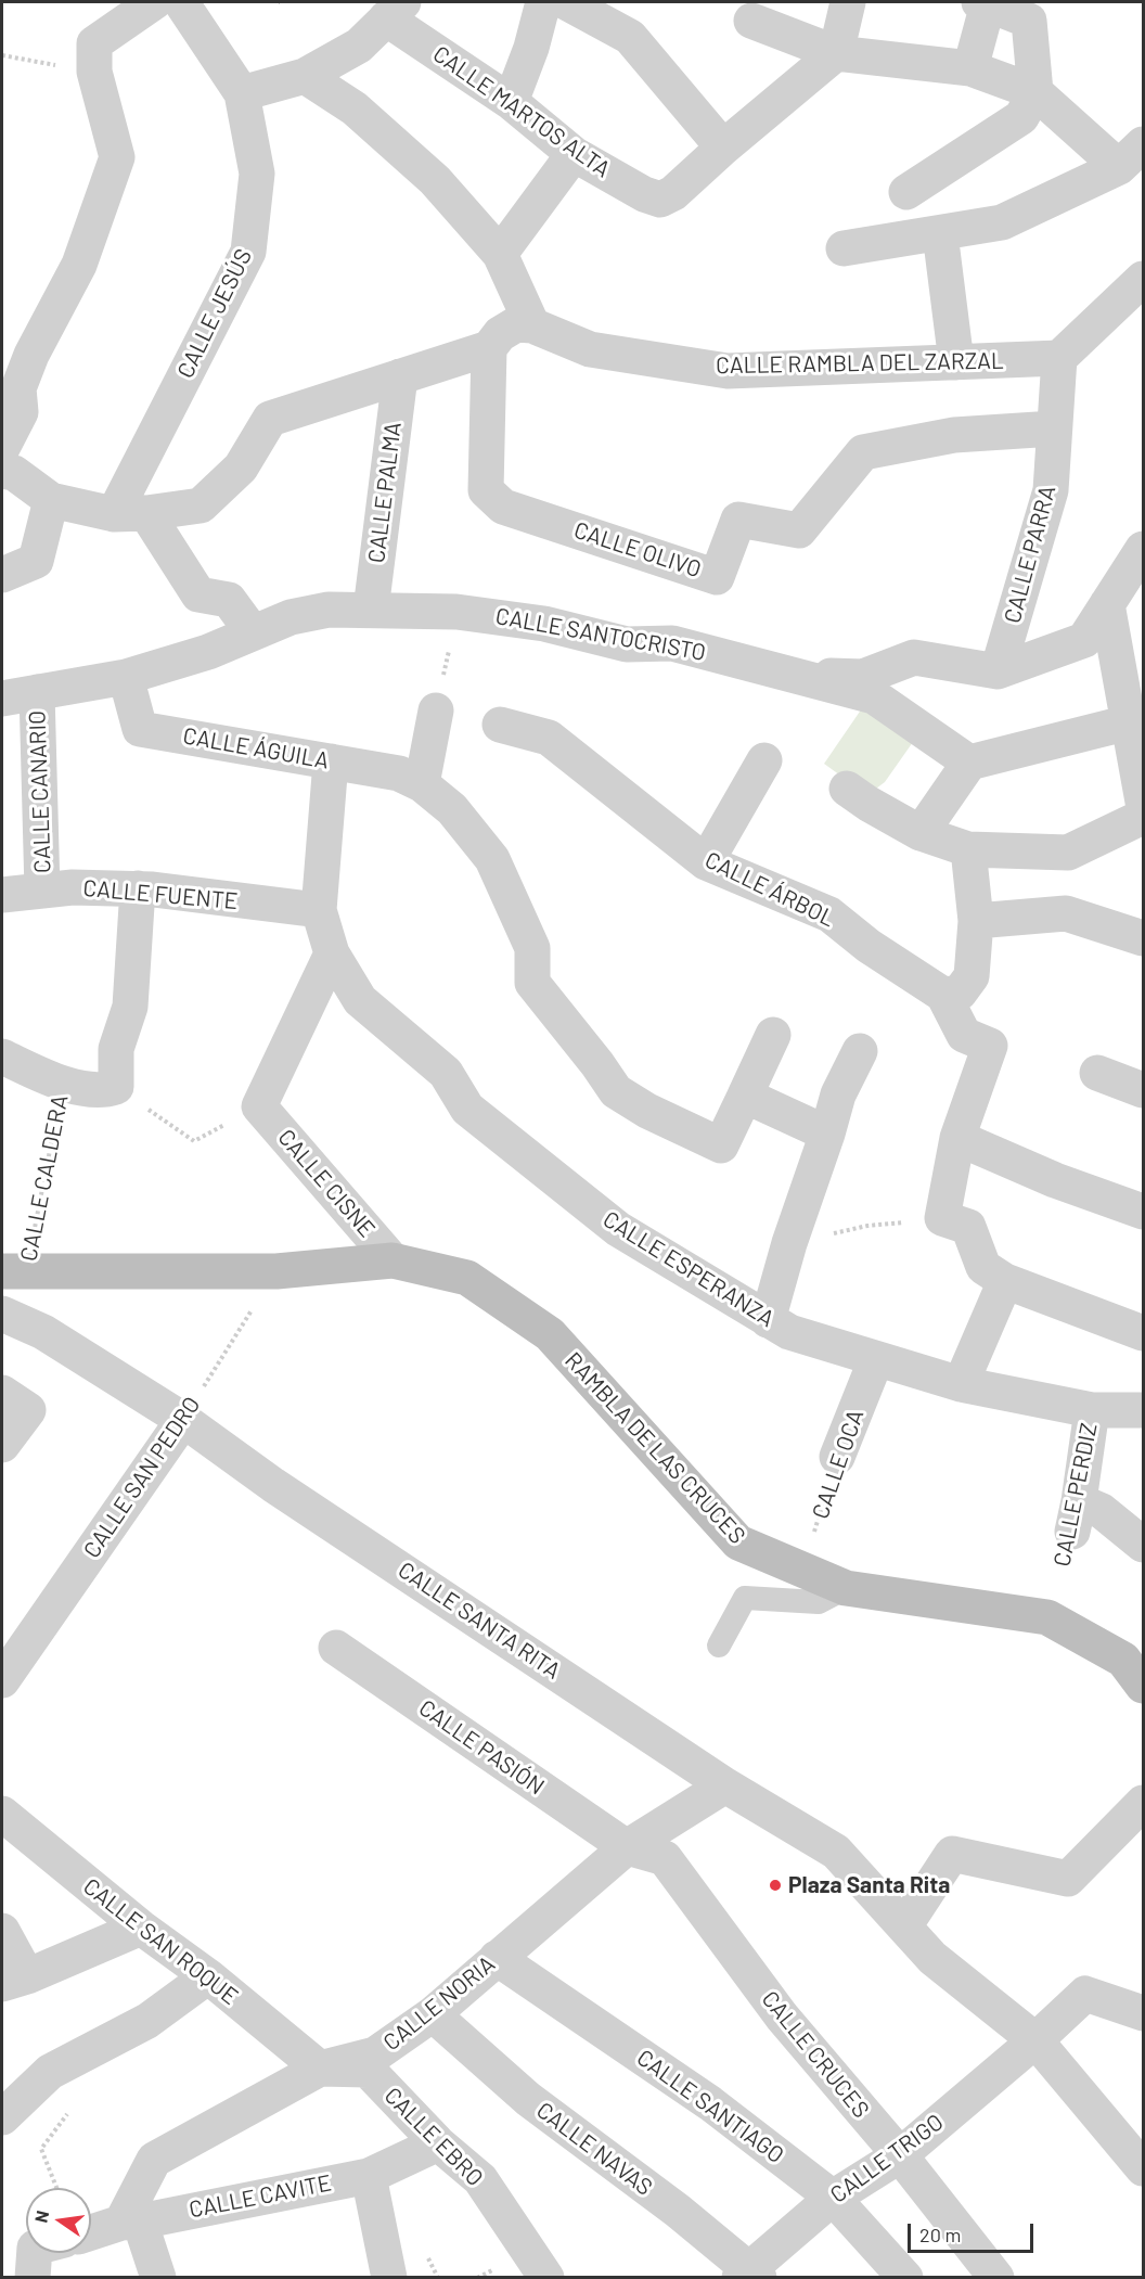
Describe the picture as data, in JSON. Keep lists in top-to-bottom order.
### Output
{
  "streets": {
    "street": [
      "CALLE MARTOS ALTA",
      "CALLE JESÚS",
      "CALLE RAMBLA DEL ZARZAL",
      "CALLE PALMA",
      "CALLE OLIVO",
      "CALLE PARRA",
      "CALLE SANTOCRISTO",
      "CALLE ÁGUILA",
      "CALLE CANARIO",
      "CALLE ÁRBOL",
      "CALLE FUENTE",
      "CALLE CALDERA",
      "CALLE CISNE",
      "CALLE ESPERANZA",
      "RAMBLA DE LAS CRUCES",
      "CALLE OCA",
      "CALLE SAN PEDRO",
      "CALLE PERDIZ",
      "CALLE SANTA RITA",
      "CALLE PASIÓN",
      "CALLE SAN ROQUE",
      "CALLE NORIA",
      "CALLE CRUCES",
      "CALLE SANTIAGO",
      "CALLE EBRO",
      "CALLE NAVAS",
      "CALLE TRIGO",
      "CALLE CAVITE"
    ]
  },
  "crossings": [
    ["CALLE RAMBLA DEL ZARZAL", "CALLE PARRA"],
    ["CALLE PALMA", "CALLE SANTOCRISTO"],
    ["CALLE OLIVO", "CALLE PARRA"],
    ["CALLE SANTOCRISTO", "CALLE ÁGUILA"],
    ["CALLE SANTOCRISTO", "CALLE CANARIO"],
    ["CALLE CANARIO", "CALLE FUENTE"],
    ["CALLE CISNE", "RAMBLA DE LAS CRUCES"],
    ["CALLE ESPERANZA", "CALLE OCA"],
    ["CALLE ESPERANZA", "CALLE PERDIZ"],
    ["RAMBLA DE LAS CRUCES", "CALLE OCA"],
    ["CALLE SAN PEDRO", "CALLE SANTA RITA"],
    ["CALLE SANTA RITA", "CALLE NORIA"],
    ["CALLE SANTA RITA", "CALLE TRIGO"],
    ["CALLE PASIÓN", "CALLE NORIA"],
    ["CALLE PASIÓN", "CALLE CRUCES"],
    ["CALLE SAN ROQUE", "CALLE NORIA"],
    ["CALLE SAN ROQUE", "CALLE EBRO"],
    ["CALLE NORIA", "CALLE CRUCES"],
    ["CALLE NORIA", "CALLE SANTIAGO"],
    ["CALLE NORIA", "CALLE EBRO"],
    ["CALLE NORIA", "CALLE NAVAS"],
    ["CALLE NORIA", "CALLE CAVITE"],
    ["CALLE CRUCES", "CALLE TRIGO"],
    ["CALLE SANTIAGO", "CALLE TRIGO"],
    ["CALLE EBRO", "CALLE CAVITE"],
    ["CALLE NAVAS", "CALLE TRIGO"]
  ],
  "places": ["Plaza Santa Rita"],
  "scale_bar": "20 m",
  "north": "left"
}
